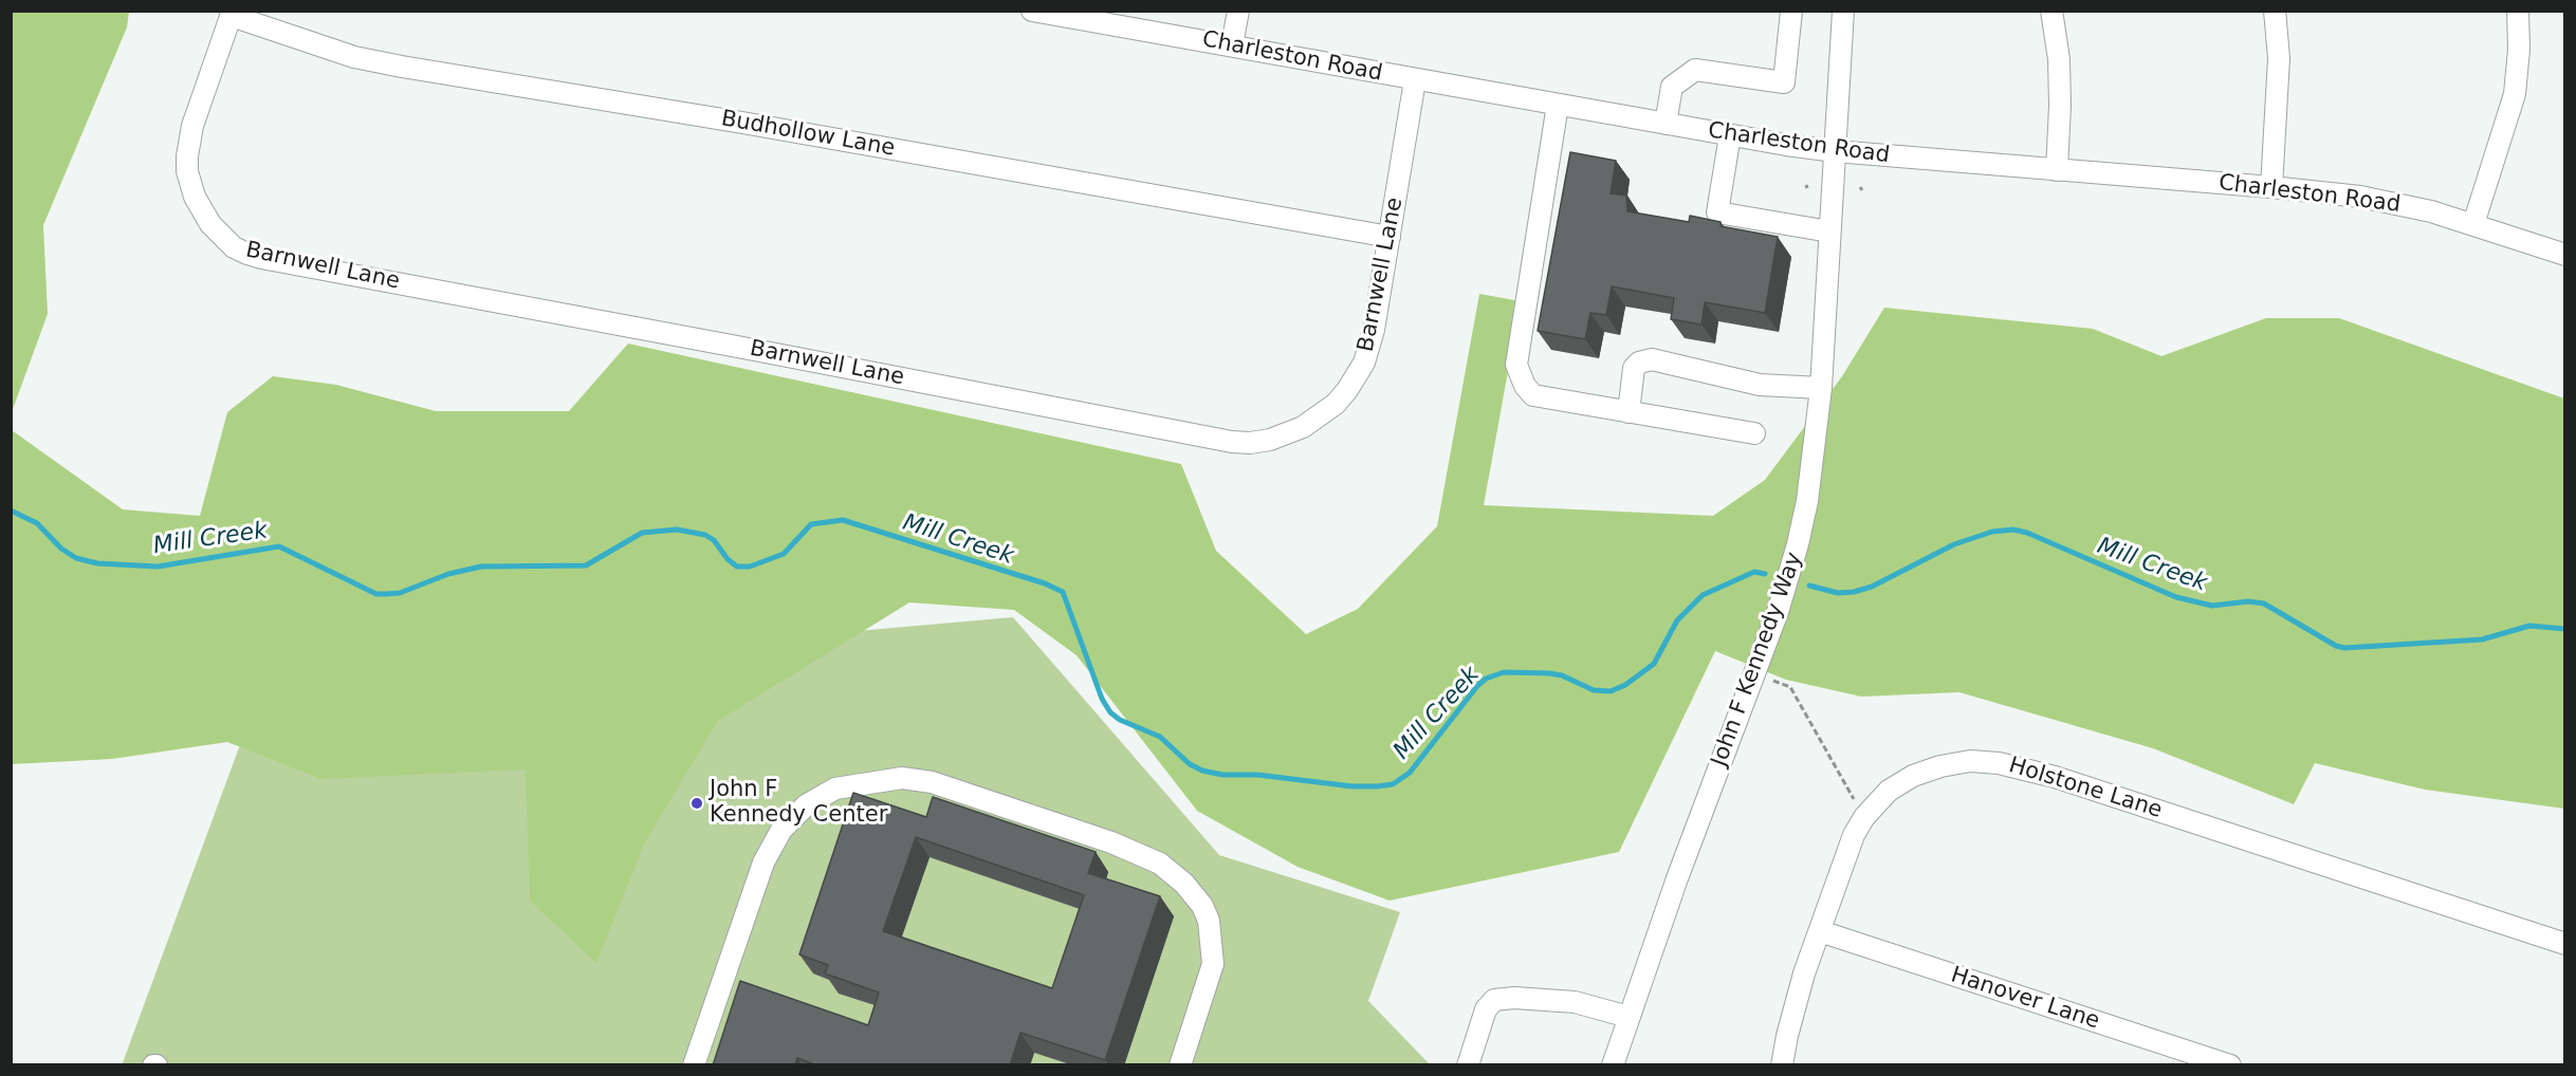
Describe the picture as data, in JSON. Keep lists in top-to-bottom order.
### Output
{
  "streets": {
    "street": [
      "Charleston Road",
      "Budhollow Lane",
      "Barnwell Lane",
      "John F Kennedy Way",
      "Holstone Lane",
      "Hanover Lane"
    ]
  },
  "crossings": [
    ["Charleston Road", "Barnwell Lane"],
    ["Charleston Road", "John F Kennedy Way"],
    ["Budhollow Lane", "Barnwell Lane"],
    ["Holstone Lane", "Hanover Lane"]
  ],
  "water": ["Mill Creek"],
  "places": ["John F Kennedy Center"]
}
